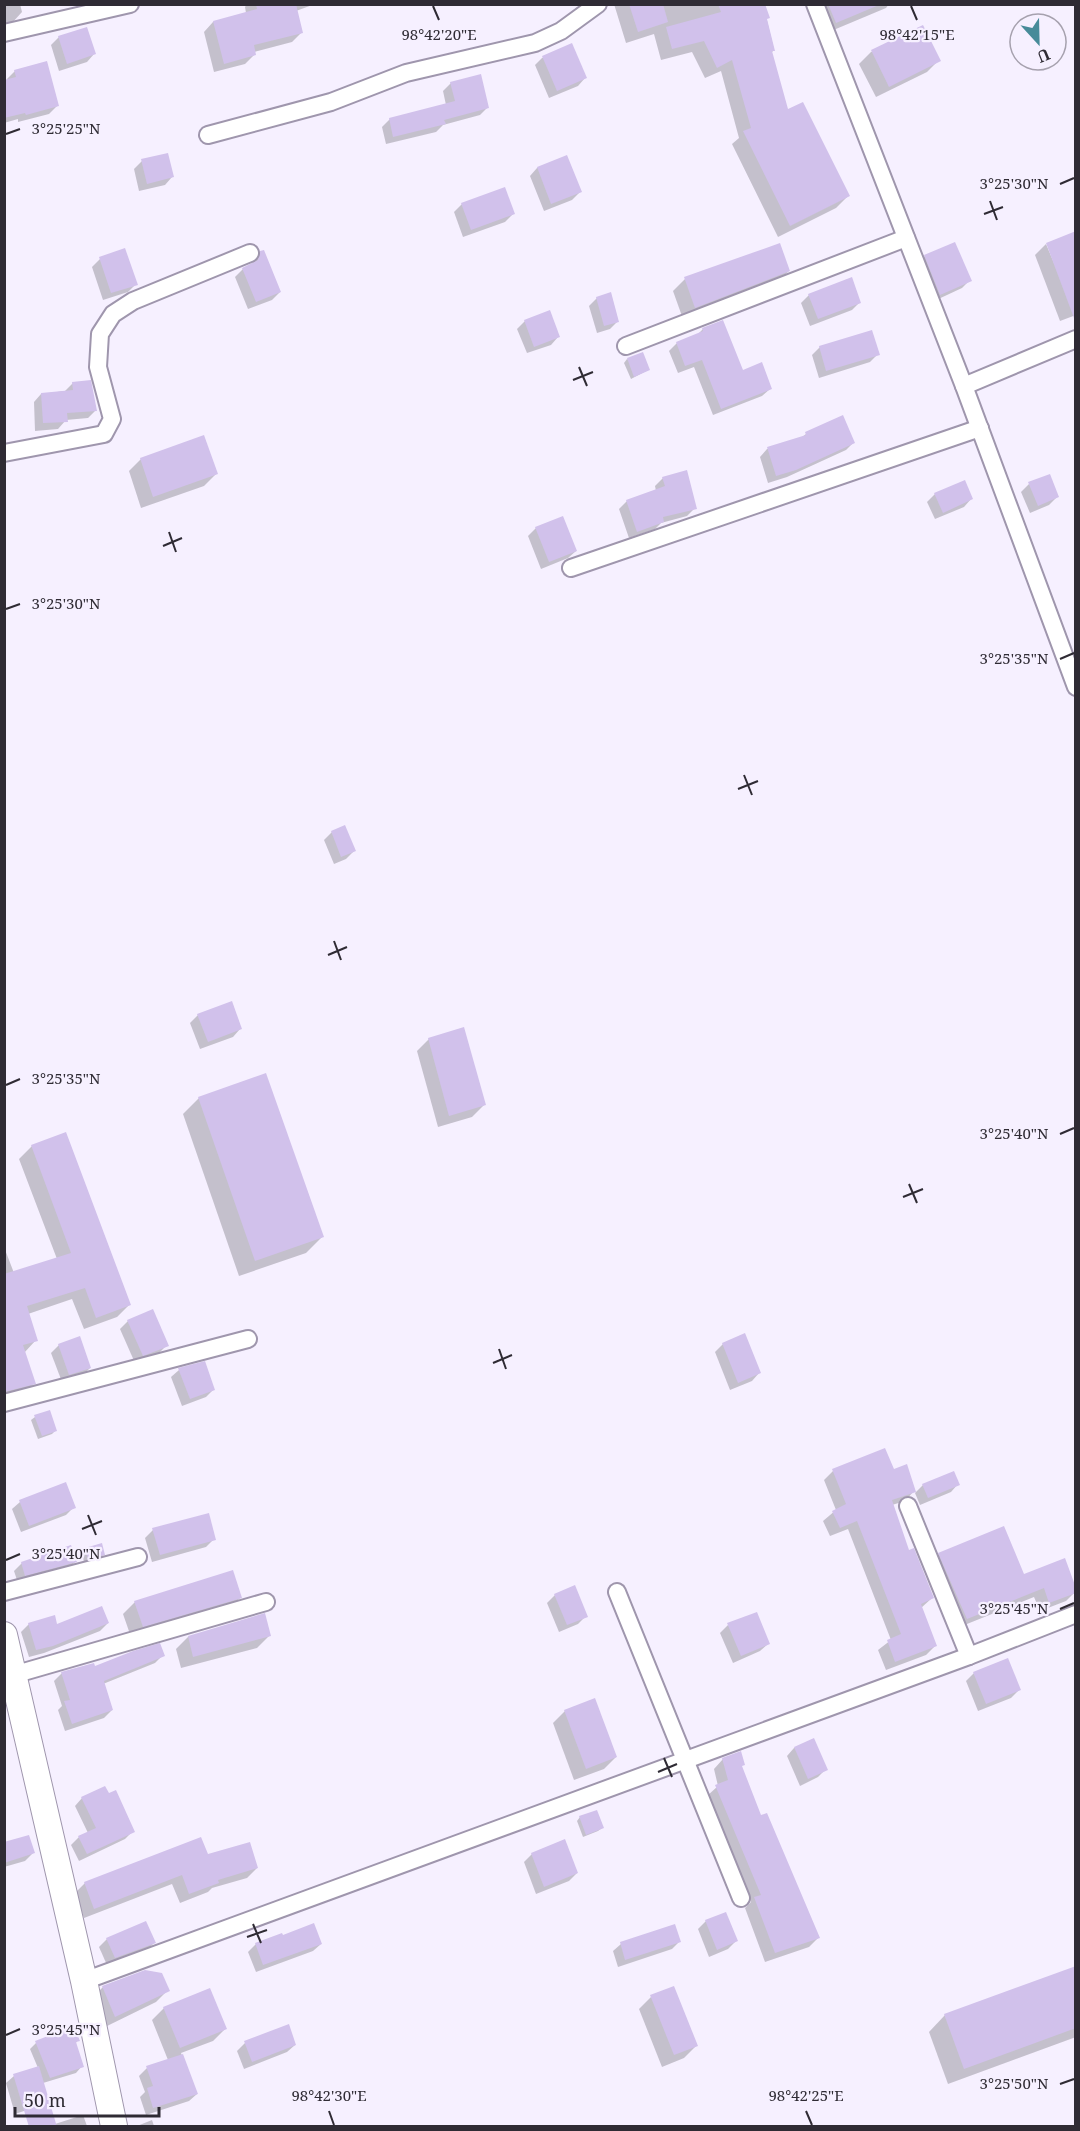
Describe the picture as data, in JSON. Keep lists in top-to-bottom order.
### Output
{
  "scale_bar": "50 m",
  "north": "bottom",
  "coordinates": [
    "98°42'20\"E",
    "98°42'15\"E",
    "3°25'25\"N",
    "3°25'30\"N",
    "3°25'35\"N",
    "3°25'40\"N",
    "3°25'45\"N",
    "3°25'50\"N",
    "98°42'30\"E",
    "98°42'25\"E"
  ]
}
